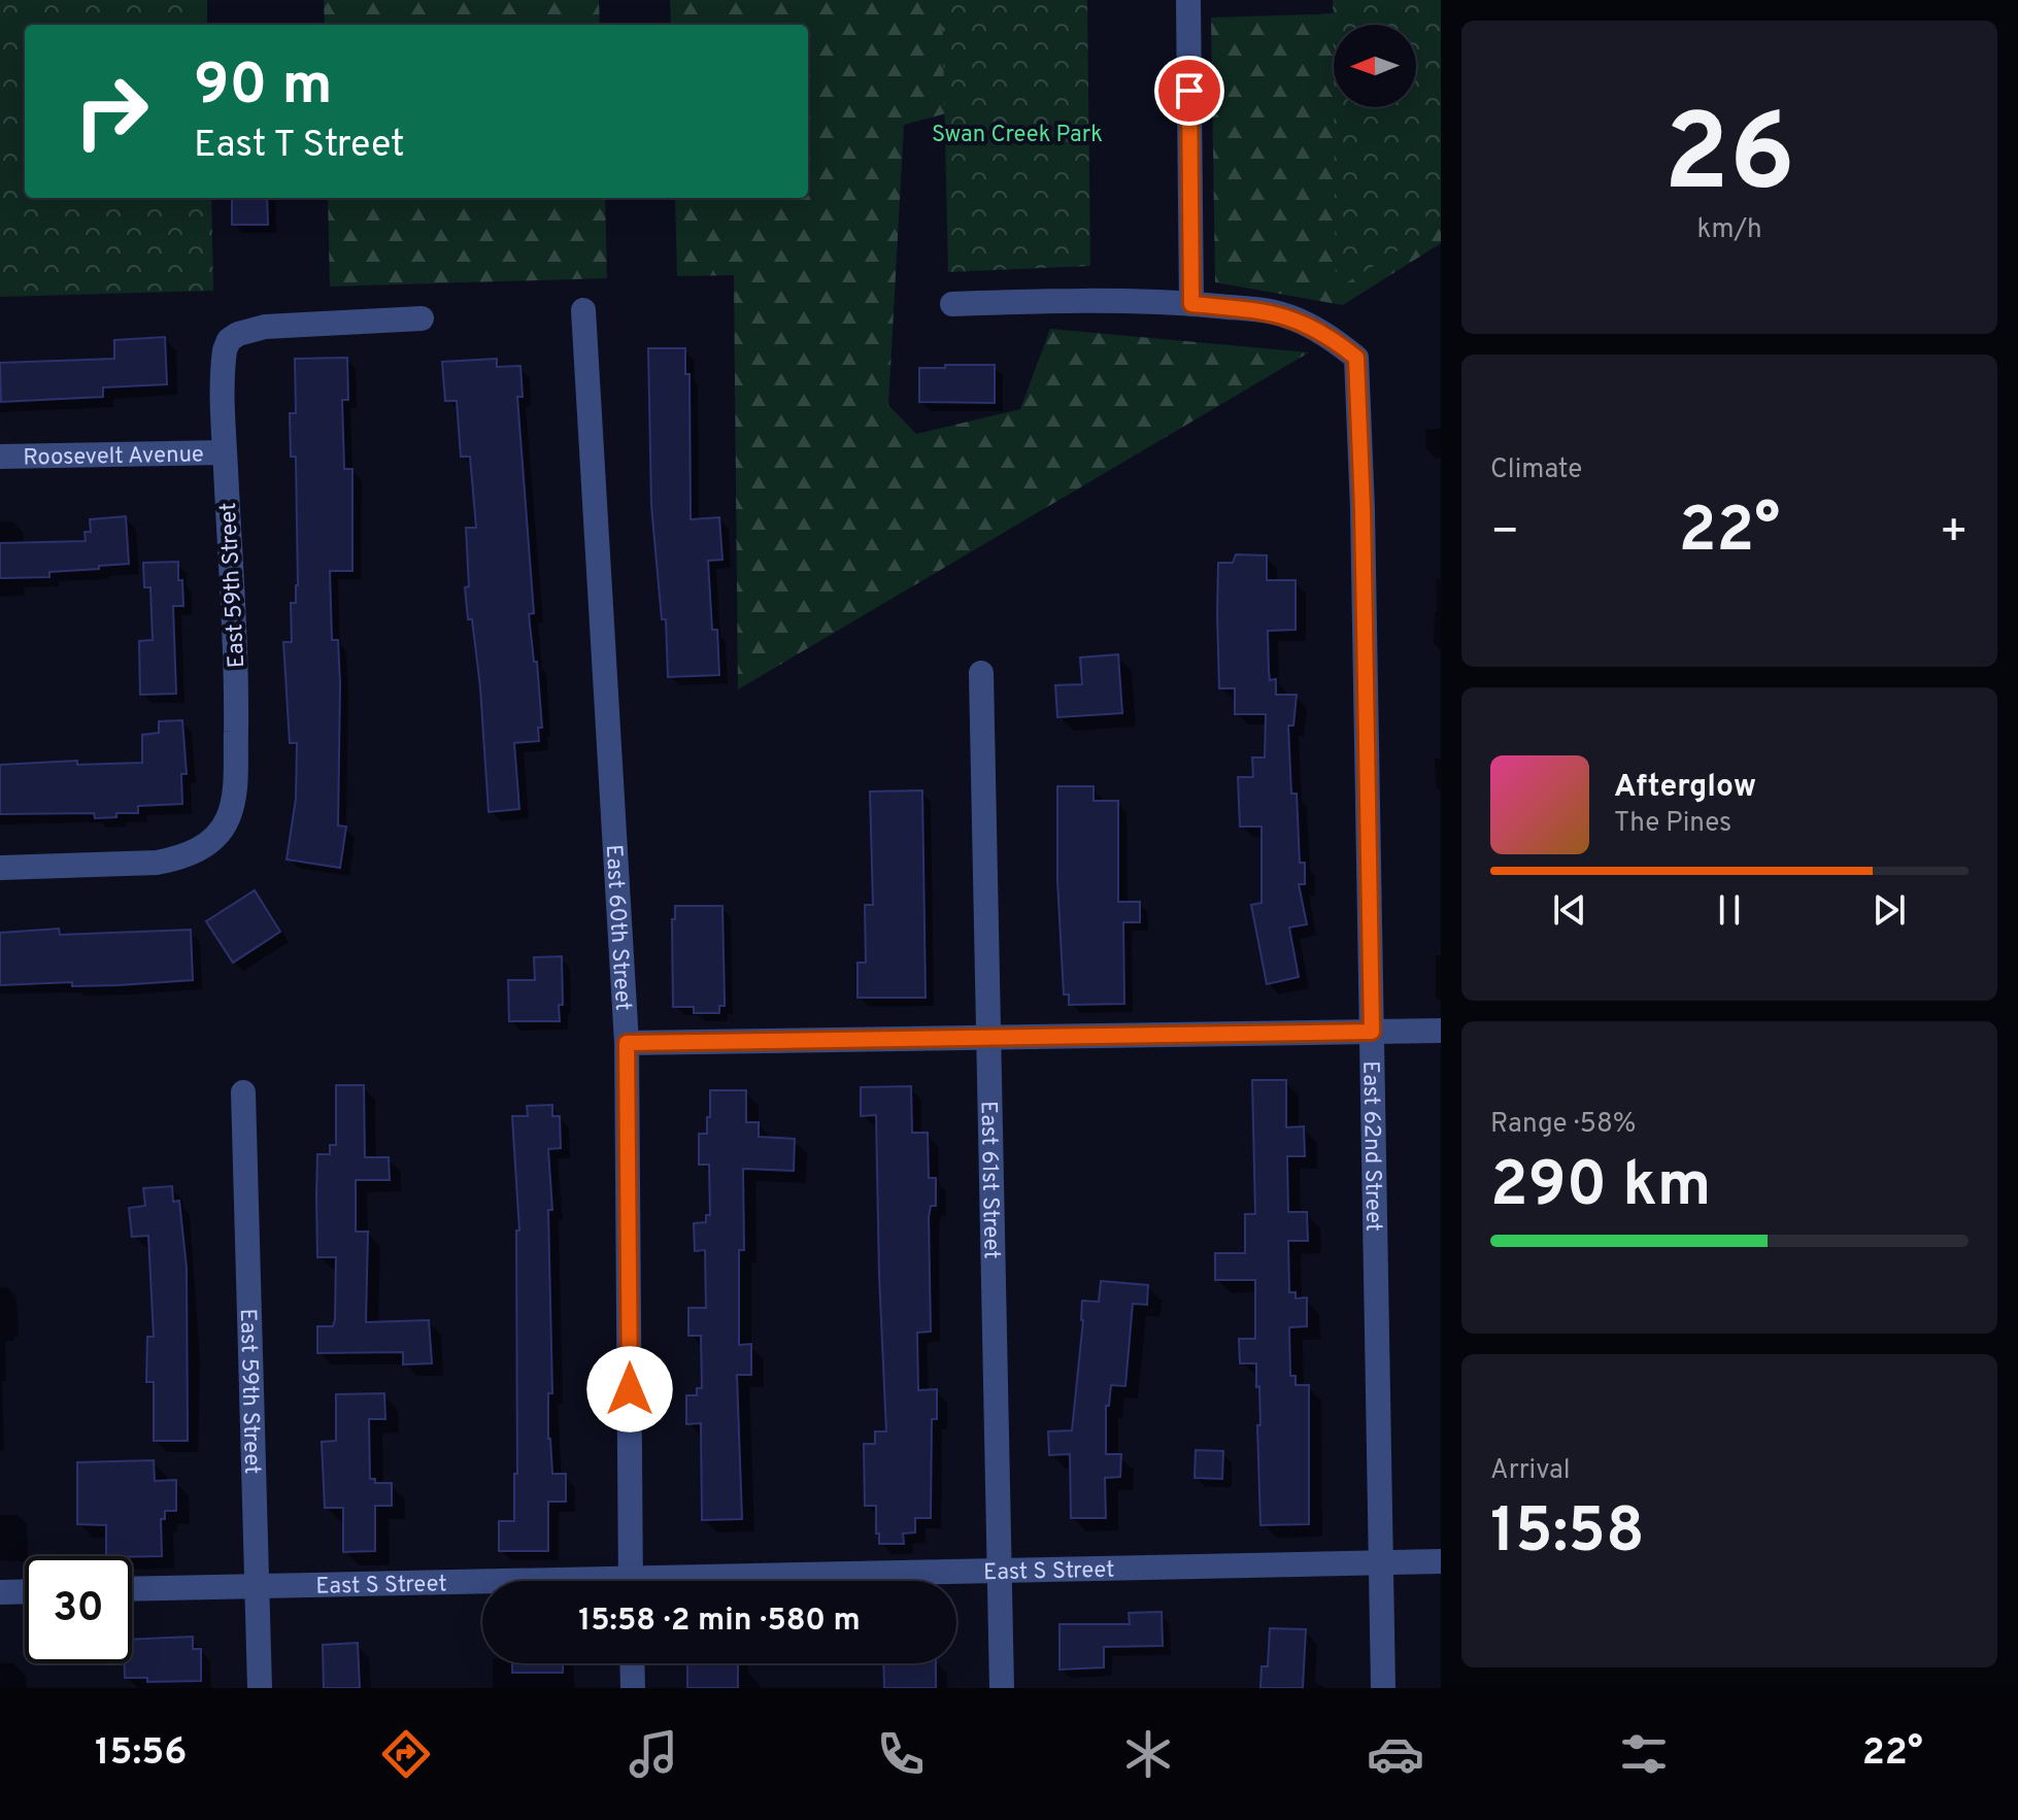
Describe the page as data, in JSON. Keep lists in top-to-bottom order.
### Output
{
  "streets": {
    "street": [
      "Roosevelt Avenue",
      "East 59th Street",
      "East 60th Street",
      "East 62nd Street",
      "East 61st Street",
      "East S Street"
    ]
  },
  "crossings": [
    ["Roosevelt Avenue", "East 59th Street"],
    ["East 59th Street", "East S Street"],
    ["East 62nd Street", "East S Street"],
    ["East 61st Street", "East S Street"]
  ],
  "parks": ["Swan Creek Park"],
  "north": "left",
  "page": {
    "tile": [
      ["26", "km/h"],
      "Climate",
      ["Range · 58%", "290 km"],
      ["Arrival", "15:58"]
    ],
    "turn": ["90 m", "East T Street"],
    "heat": ["−", "22°", "+"],
    "song": ["Afterglow", "The Pines"],
    "limit": "30",
    "trip": "15:58 · 2 min · 580 m",
    "tabs": ["15:56", "22°"]
  }
}
